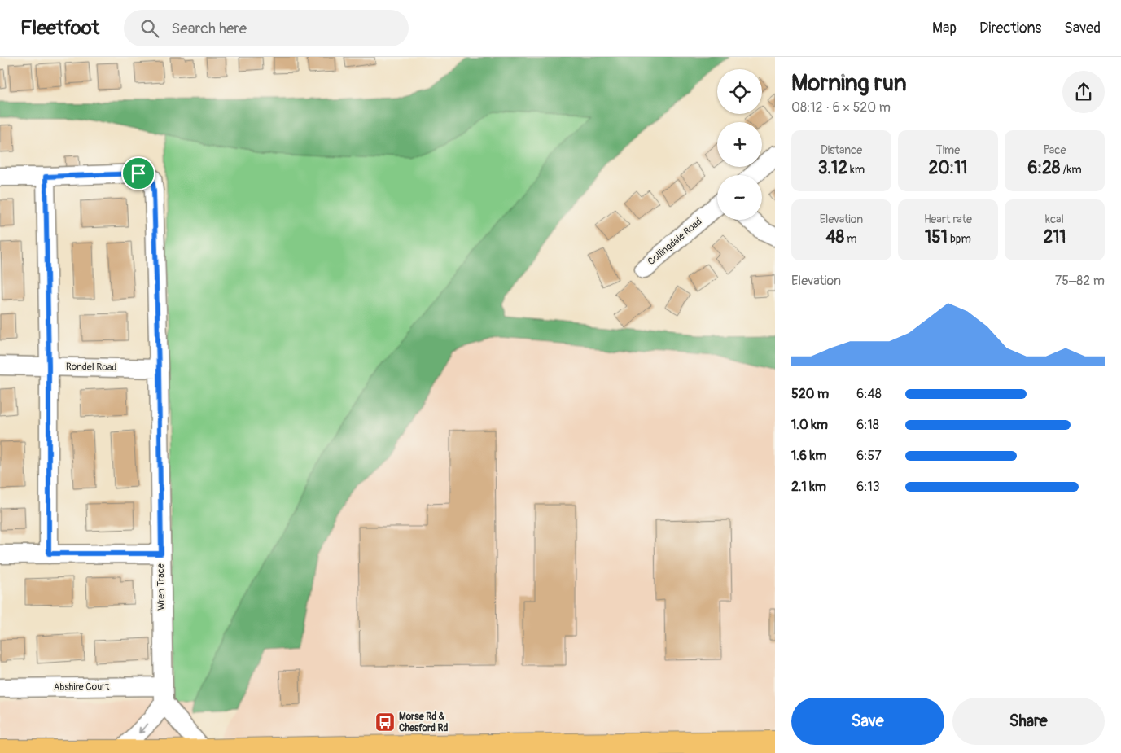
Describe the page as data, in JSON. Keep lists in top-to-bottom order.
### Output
{
  "streets": {
    "street": [
      "Collingdale Road",
      "Rondel Road",
      "Wren Trace",
      "Abshire Court"
    ]
  },
  "crossings": [
    ["Rondel Road", "Wren Trace"],
    ["Wren Trace", "Abshire Court"]
  ],
  "places": {
    "bus stop": ["Morse Rd & Chesford Rd"]
  },
  "page": {
    "header": "Fleetfoot",
    "search": "Search here",
    "nav": ["Map", "Directions", "Saved"],
    "heading": ["Morning run", "08:12 · 6 × 520 m"],
    "map_buttons": ["+", "−"],
    "stats": [
      ["Distance", "3.12 km"],
      ["Time", "20:11"],
      ["Pace", "6:28 /km"],
      ["Elevation", "48 m"],
      ["Heart rate", "151 bpm"],
      ["kcal", "211"]
    ],
    "chart": ["Elevation", "75–82 m"],
    "list": [
      {
        "name": "520 m",
        "note": "6:48"
      },
      {
        "name": "1.0 km",
        "note": "6:18"
      },
      {
        "name": "1.6 km",
        "note": "6:57"
      },
      {
        "name": "2.1 km",
        "note": "6:13"
      }
    ],
    "buttons": ["Save", "Share"]
  }
}
